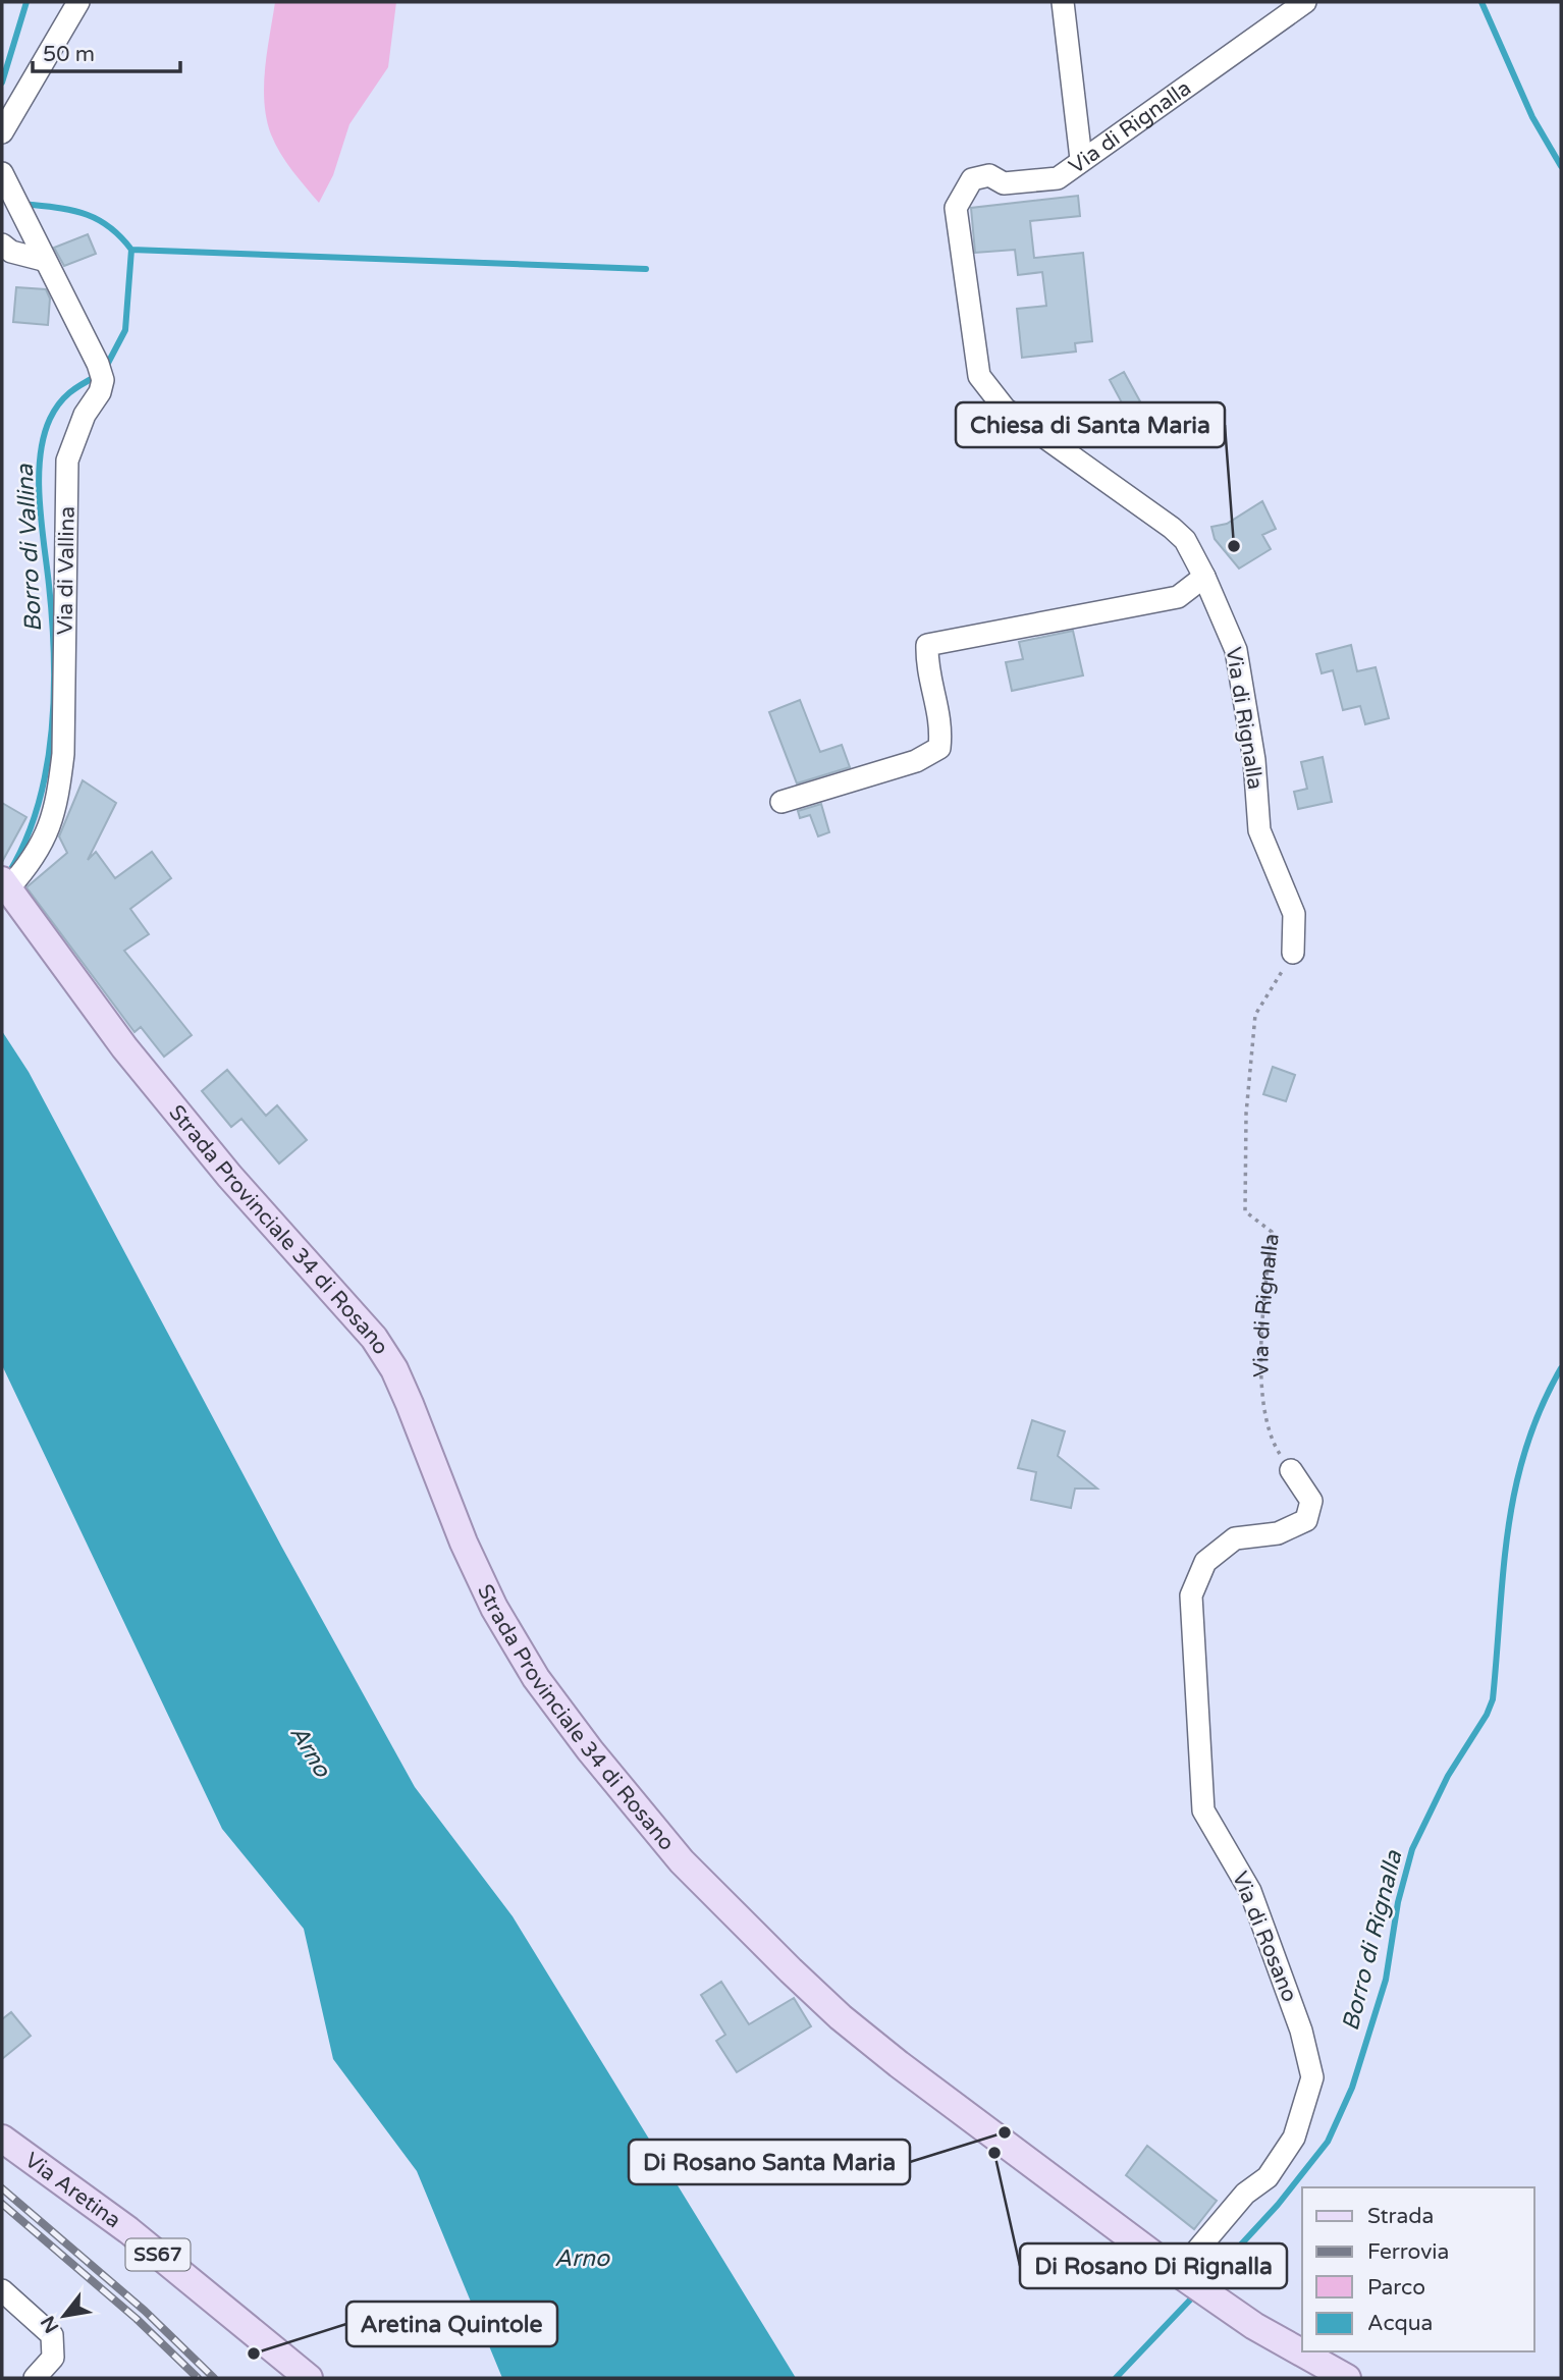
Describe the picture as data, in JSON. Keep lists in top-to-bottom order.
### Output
{
  "streets": {
    "main road": ["Strada Provinciale 34 di Rosano", "Via Aretina", "SS67"],
    "street": ["Via di Rignalla", "Via di Vallina", "Via di Rosano"]
  },
  "crossings": [
    ["Via di Rignalla", "Via di Rosano"],
    ["Via di Vallina", "Strada Provinciale 34 di Rosano"],
    ["Strada Provinciale 34 di Rosano", "Via di Rosano"]
  ],
  "water": ["Borro di Vallina", "Arno", "Borro di Rignalla"],
  "places": [
    "Chiesa di Santa Maria",
    "Di Rosano Santa Maria",
    "Di Rosano Di Rignalla",
    "Aretina Quintole"
  ],
  "legend": [
    "Strada",
    "Ferrovia",
    "Parco",
    "Acqua"
  ],
  "scale_bar": "50 m",
  "north": "bottom left"
}
